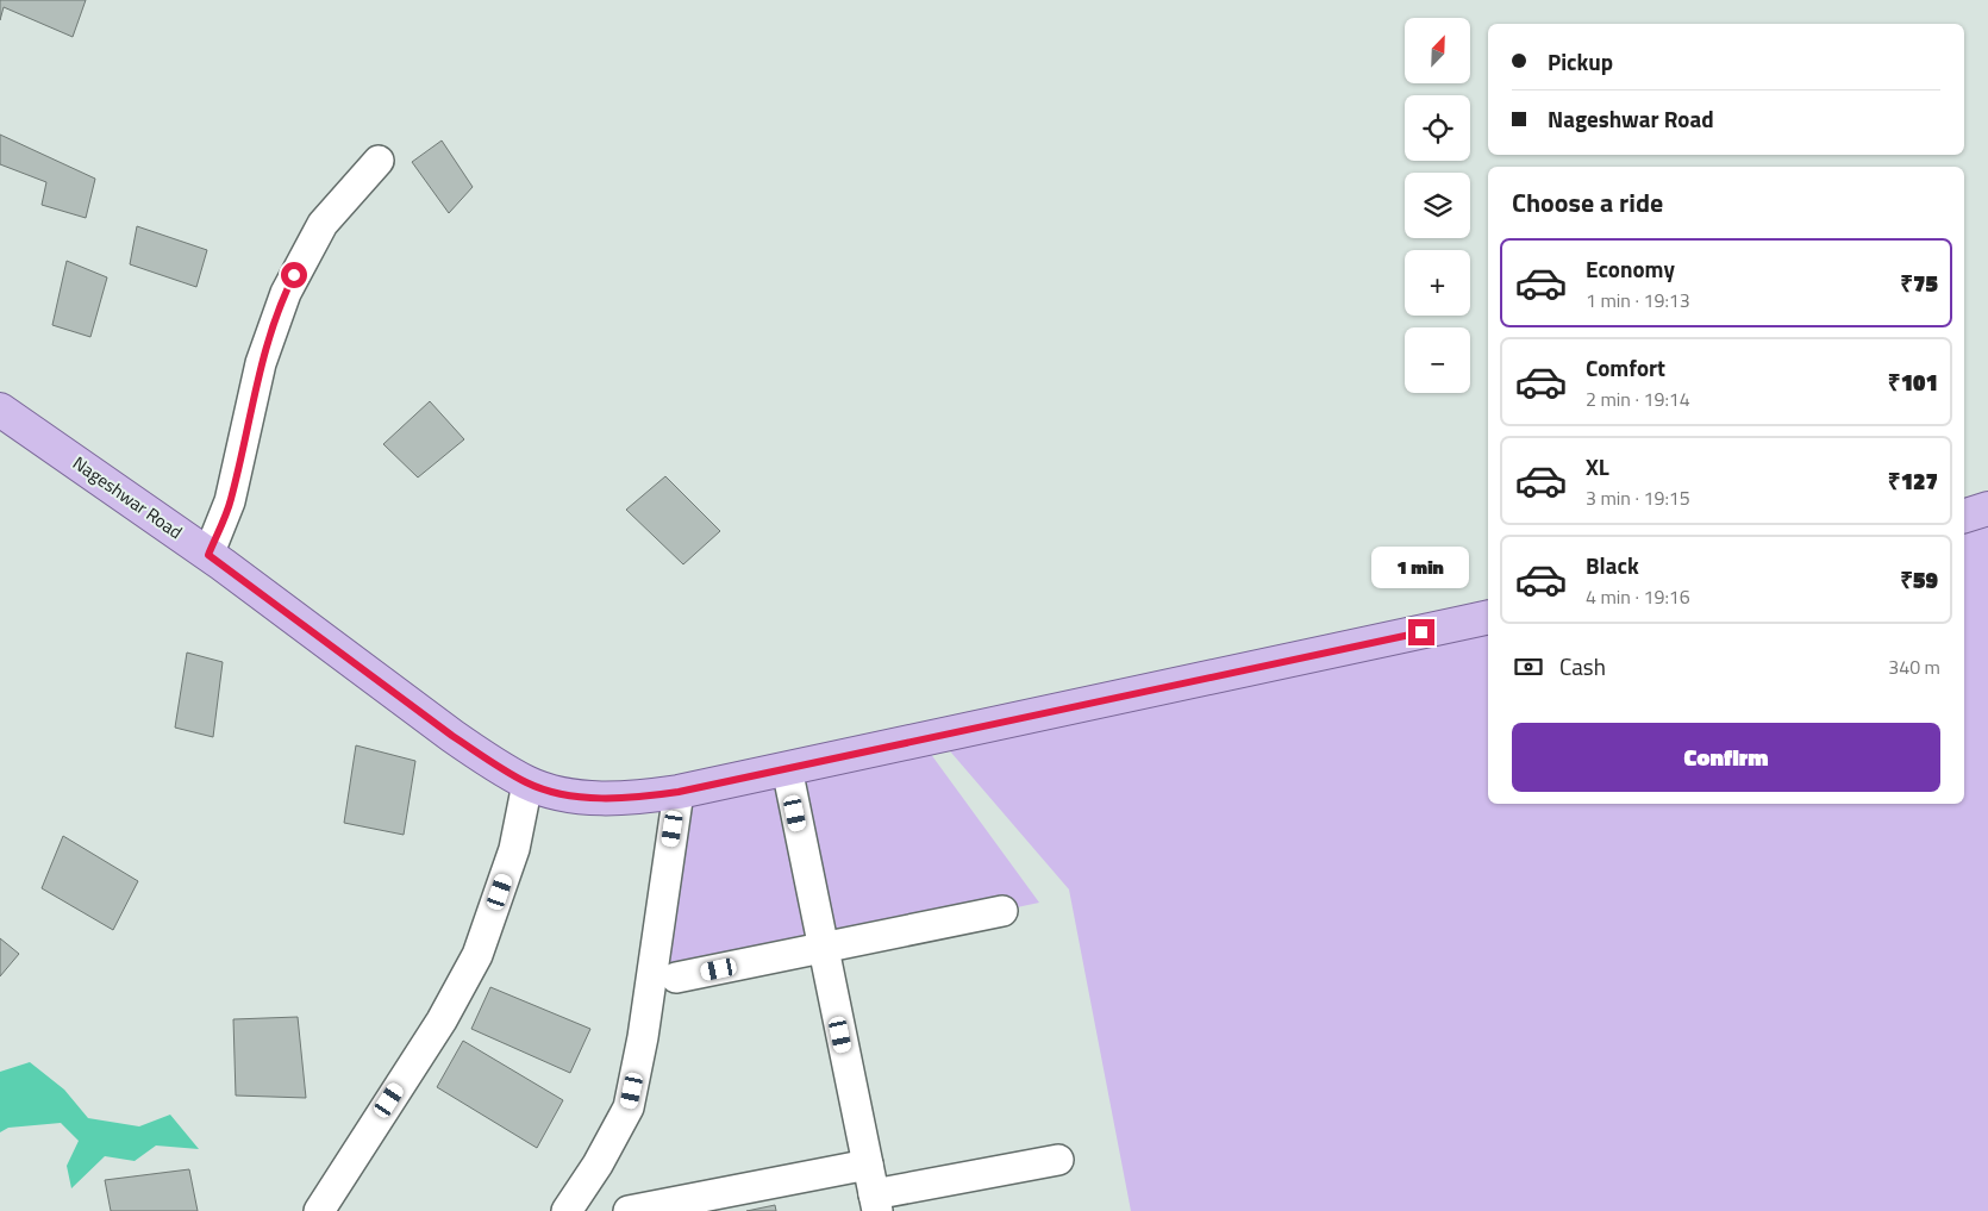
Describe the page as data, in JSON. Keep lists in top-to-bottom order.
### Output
{
  "streets": {
    "main road": ["Nageshwar Road"]
  },
  "north": "top right",
  "page": {
    "map_buttons": ["+", "−"],
    "banner": ["Pickup", "Nageshwar Road"],
    "heading": "Choose a ride",
    "list": [
      {
        "name": "Economy",
        "note": "1 min · 19:13",
        "value": "₹75"
      },
      {
        "name": "Comfort",
        "note": "2 min · 19:14",
        "value": "₹101"
      },
      {
        "name": "XL",
        "note": "3 min · 19:15",
        "value": "₹127"
      },
      {
        "name": "Black",
        "note": "4 min · 19:16",
        "value": "₹59"
      }
    ],
    "bubble": "1 min",
    "pay": ["Cash", "340 m"],
    "buttons": "Confirm"
  }
}
